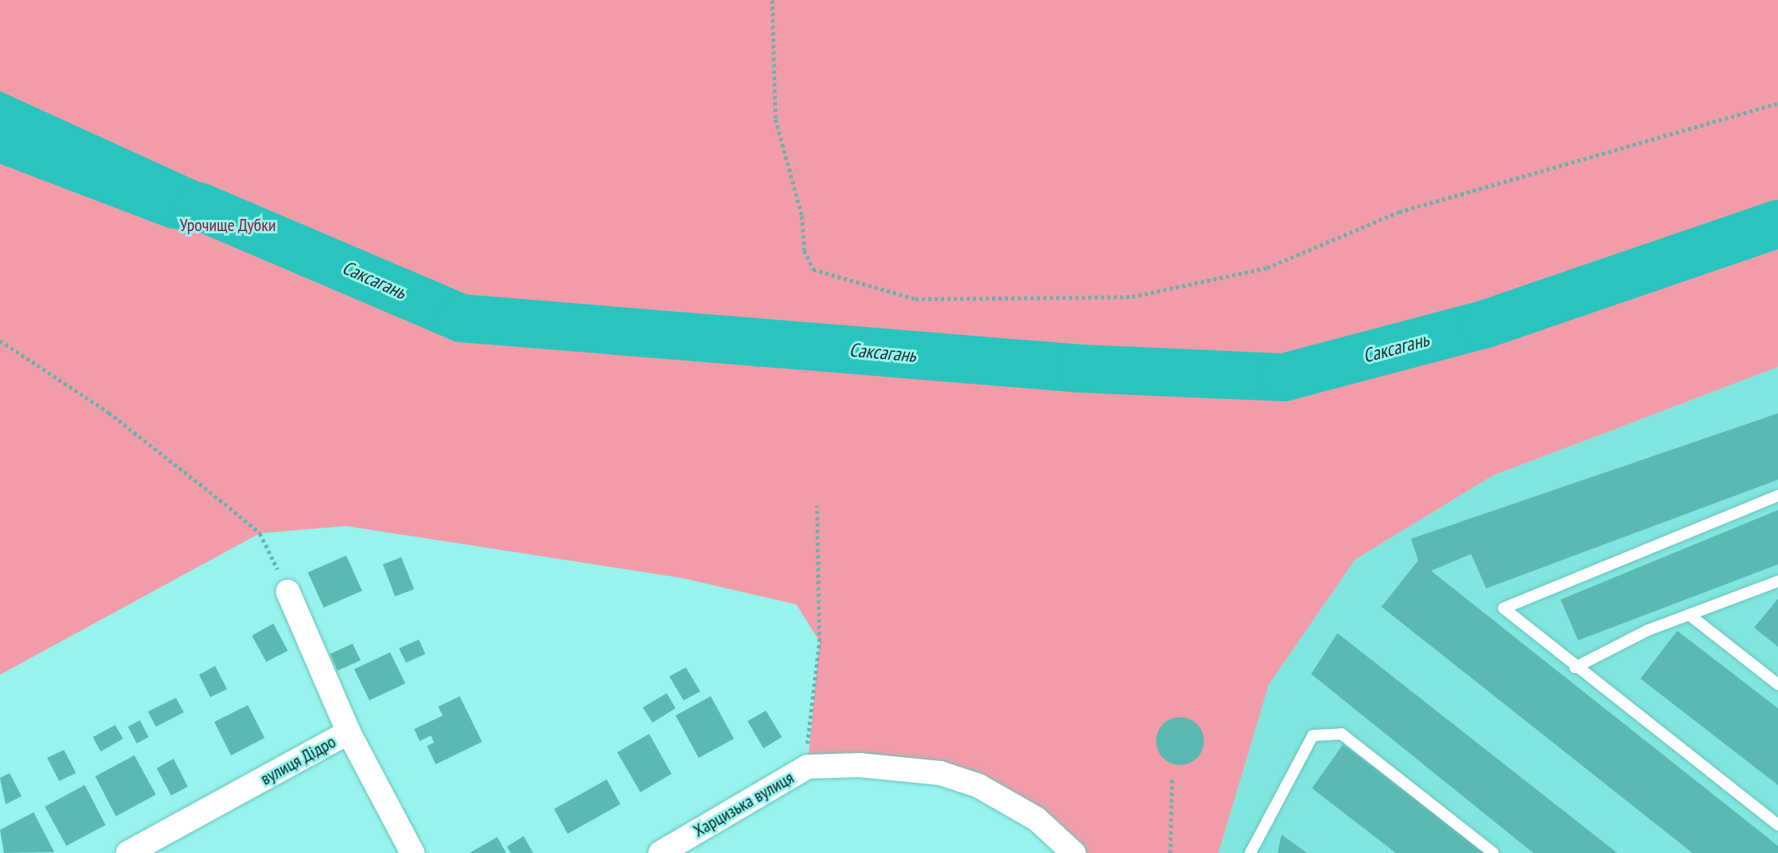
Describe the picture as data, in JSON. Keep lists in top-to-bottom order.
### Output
{
  "streets": {
    "street": ["вулиця Дідро", "Харцизька вулиця"]
  },
  "water": ["Саксагань"],
  "parks": ["Урочище Дубки"]
}
